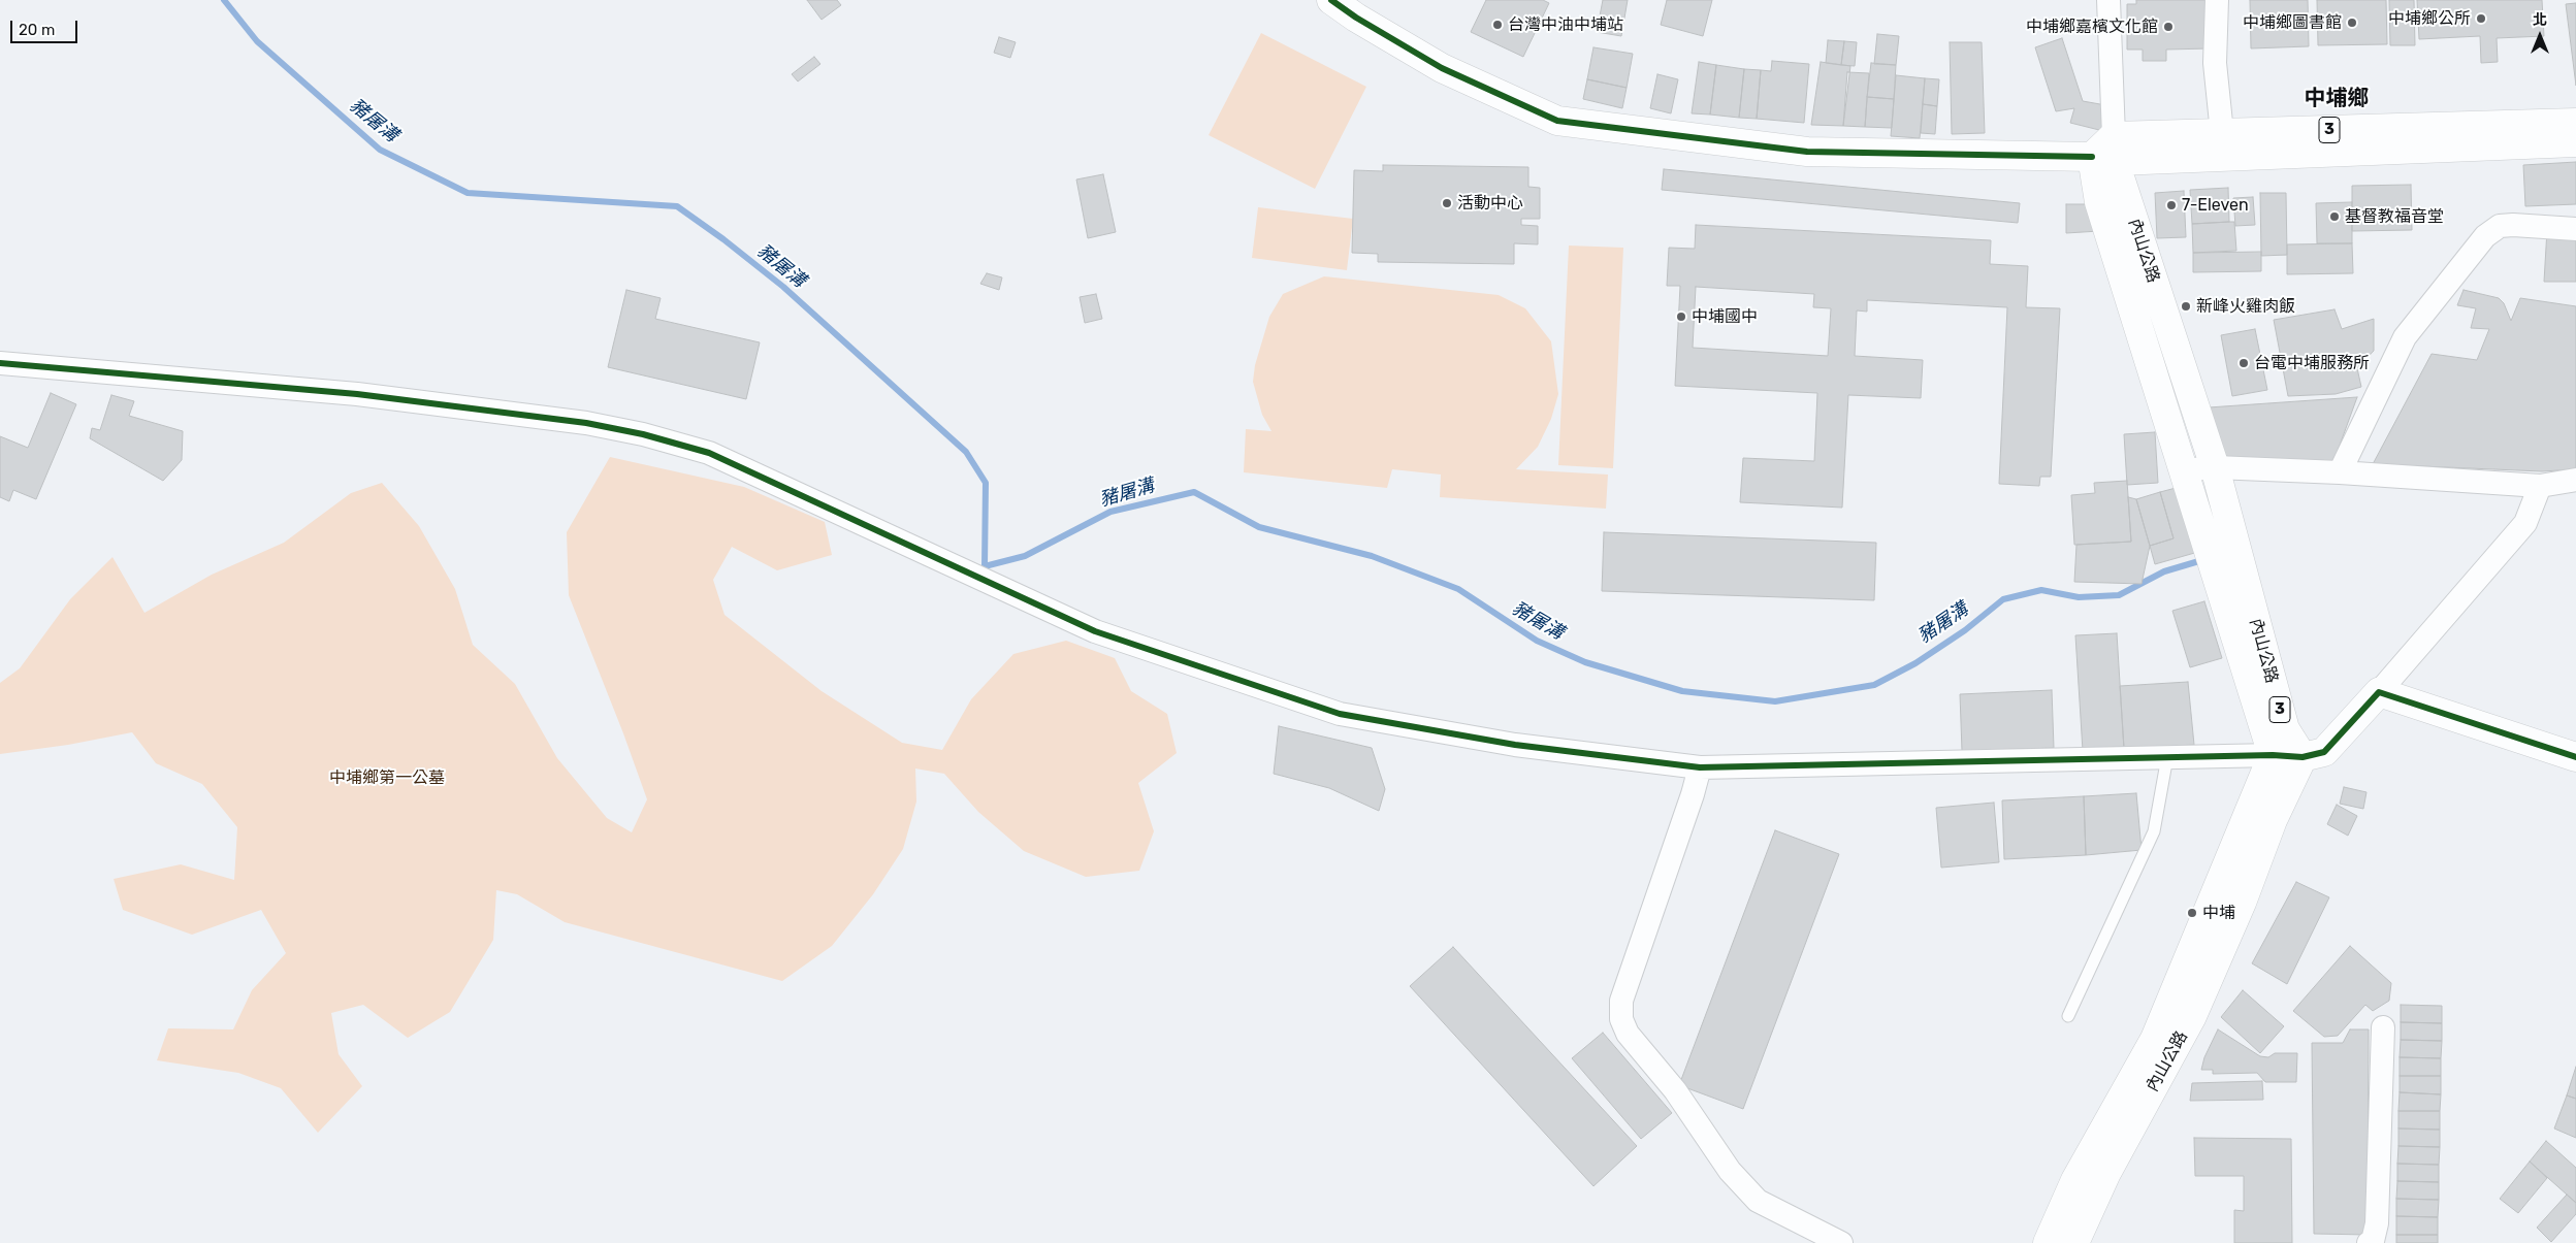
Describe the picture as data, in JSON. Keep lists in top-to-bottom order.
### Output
{
  "streets": {
    "main road": ["3", "內山公路"]
  },
  "crossings": [
    ["3", "內山公路"]
  ],
  "districts": ["中埔鄉"],
  "water": ["豬屠溝"],
  "parks": ["中埔鄉第一公墓"],
  "places": [
    "中埔鄉公所",
    "中埔鄉圖書館",
    "台灣中油中埔站",
    "中埔鄉嘉檳文化館",
    "活動中心",
    "7-Eleven",
    "基督教福音堂",
    "新峰火雞肉飯",
    "中埔國中",
    "台電中埔服務所",
    "中埔"
  ],
  "scale_bar": "20 m",
  "north": "top"
}
